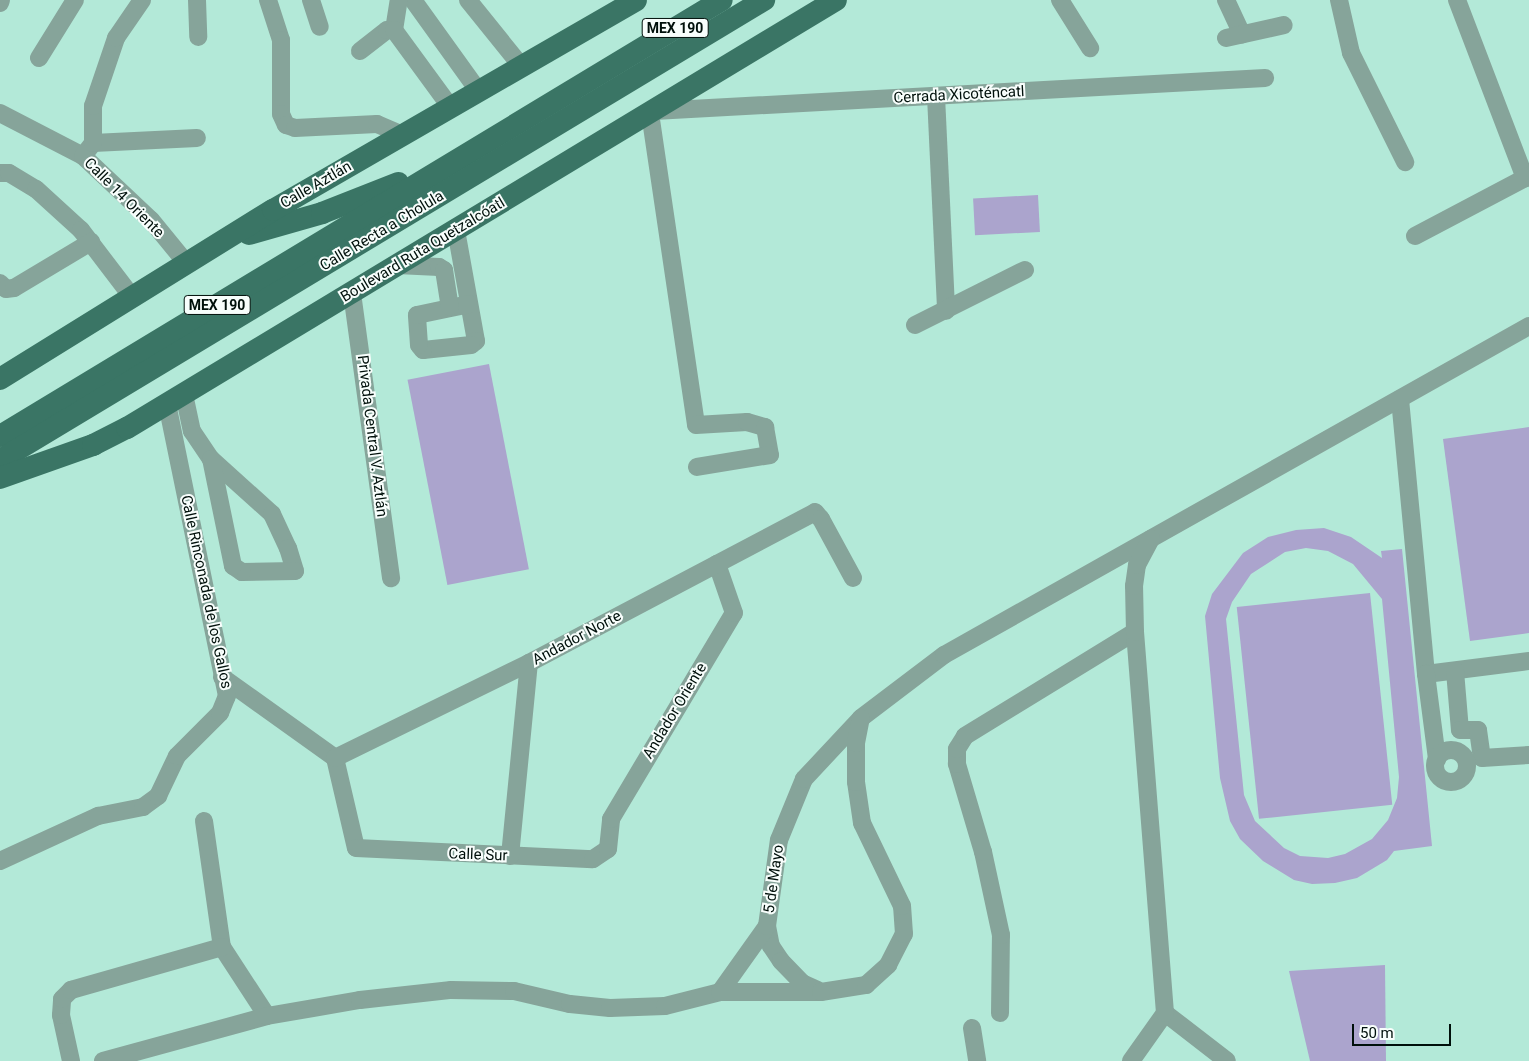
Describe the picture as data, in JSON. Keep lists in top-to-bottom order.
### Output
{
  "streets": {
    "main road": [
      "MEX 190",
      "Calle Aztlán",
      "Calle Recta a Cholula",
      "Boulevard Ruta Quetzalcóatl"
    ],
    "street": [
      "Cerrada Xicoténcatl",
      "Calle 14 Oriente",
      "Privada Central V. Aztlán",
      "Calle Rinconada de los Gallos",
      "Andador Norte",
      "Andador Oriente",
      "Calle Sur",
      "5 de Mayo"
    ]
  },
  "crossings": [
    ["Cerrada Xicoténcatl", "Boulevard Ruta Quetzalcóatl"],
    ["Calle Aztlán", "Calle 14 Oriente"],
    ["Calle Recta a Cholula", "Boulevard Ruta Quetzalcóatl"],
    ["Boulevard Ruta Quetzalcóatl", "Privada Central V. Aztlán"],
    ["Boulevard Ruta Quetzalcóatl", "Calle Rinconada de los Gallos"],
    ["Andador Norte", "Andador Oriente"],
    ["Andador Norte", "Calle Sur"],
    ["Andador Oriente", "Calle Sur"]
  ],
  "scale_bar": "50 m"
}
